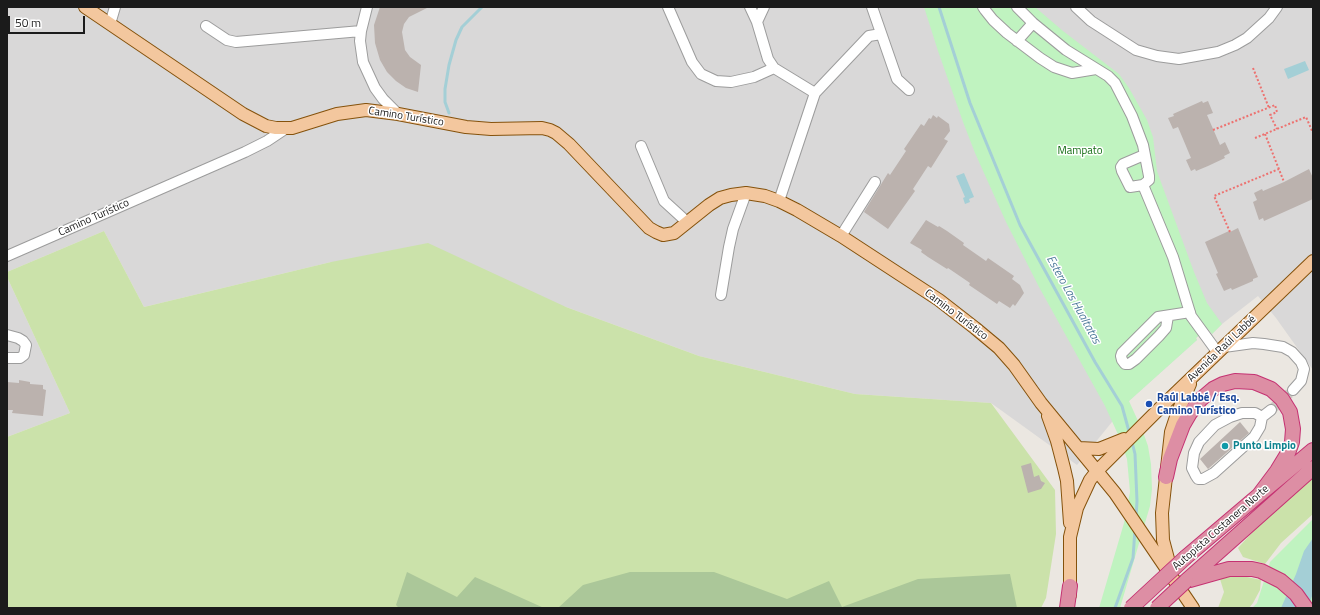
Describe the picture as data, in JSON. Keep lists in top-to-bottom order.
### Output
{
  "streets": {
    "highway": ["Autopista Costanera Norte"],
    "main road": ["Camino Turístico", "Avenida Raúl Labbé"]
  },
  "crossings": [
    ["Camino Turístico", "Avenida Raúl Labbé"],
    ["Camino Turístico", "Autopista Costanera Norte"]
  ],
  "water": ["Estero Las Hualtatas"],
  "parks": ["Mampato"],
  "places": ["Raúl Labbé / Esq. Camino Turístico", "Punto Limpio"],
  "scale_bar": "50 m"
}
